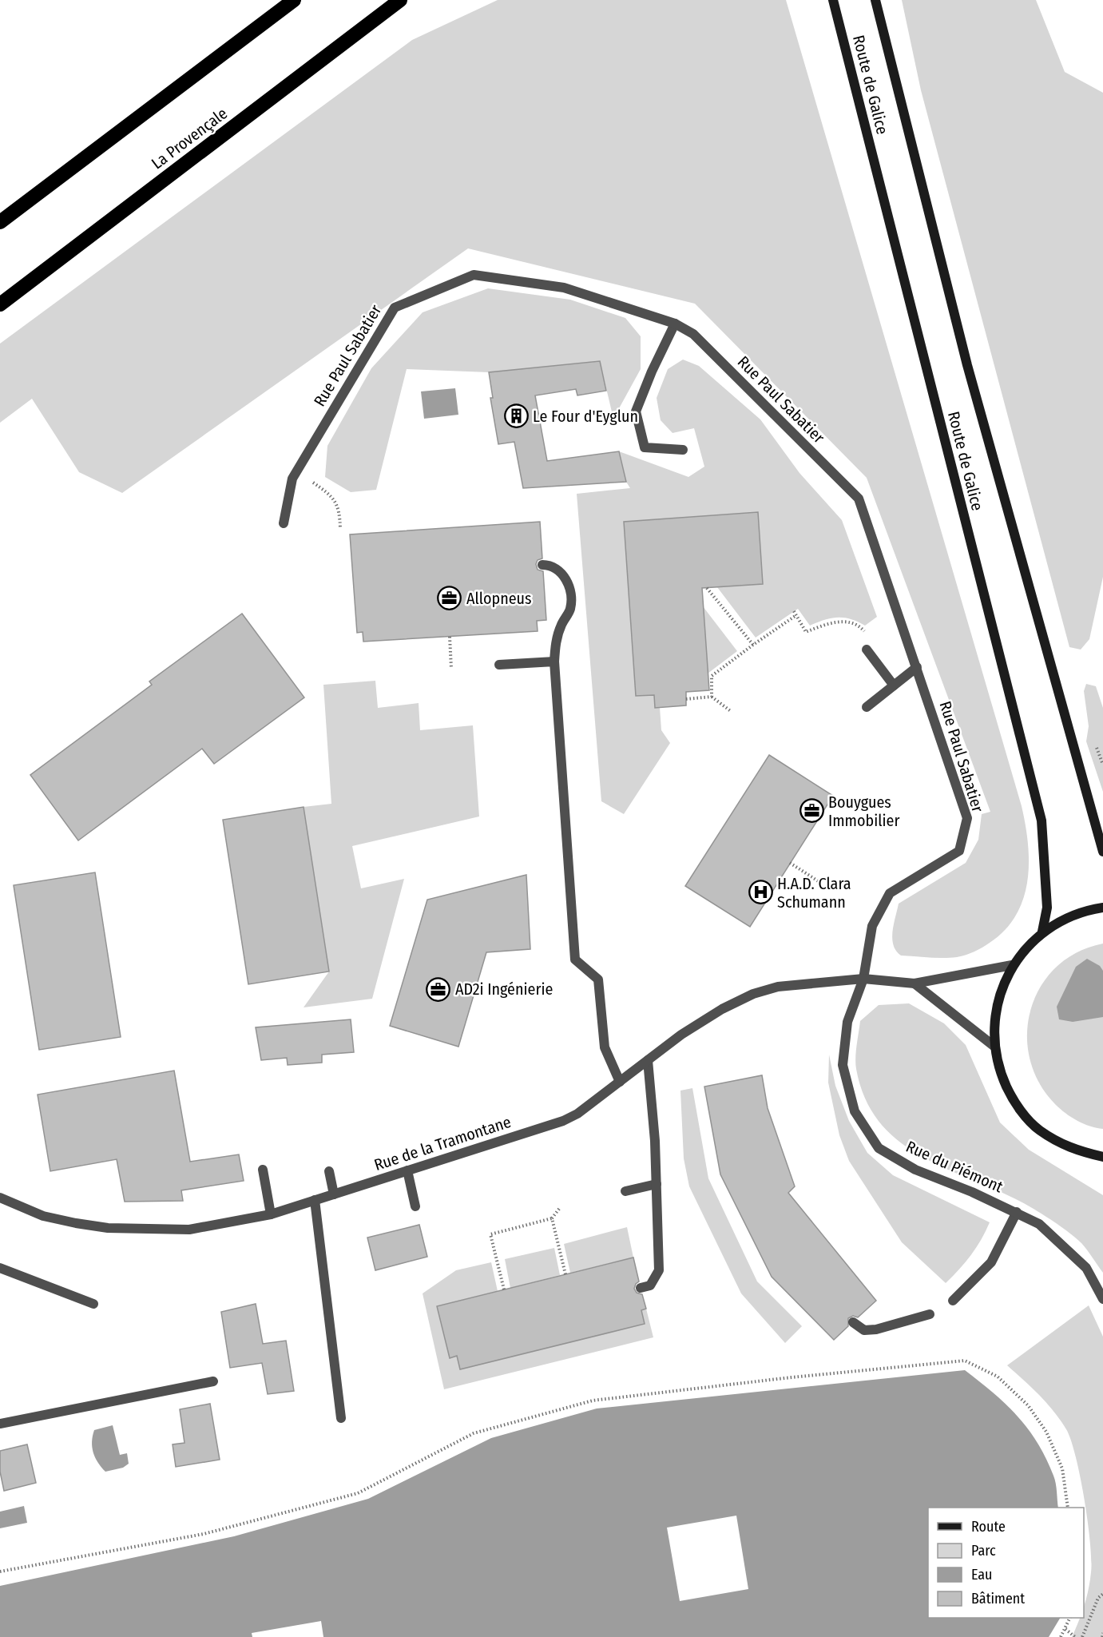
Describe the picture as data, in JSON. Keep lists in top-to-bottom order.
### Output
{
  "streets": {
    "highway": ["La Provençale"],
    "main road": ["Route de Galice"],
    "street": ["Rue Paul Sabatier", "Rue de la Tramontane", "Rue du Piémont"]
  },
  "crossings": [
    ["Rue Paul Sabatier", "Rue de la Tramontane"],
    ["Rue Paul Sabatier", "Rue du Piémont"],
    ["Rue de la Tramontane", "Rue du Piémont"]
  ],
  "places": {
    "building": ["Le Four d'Eyglun"],
    "office": ["Allopneus", "Bouygues Immobilier", "AD2i Ingénierie"],
    "hospital": ["H.A.D. Clara Schumann"]
  },
  "legend": [
    "Route",
    "Parc",
    "Eau",
    "Bâtiment"
  ]
}
